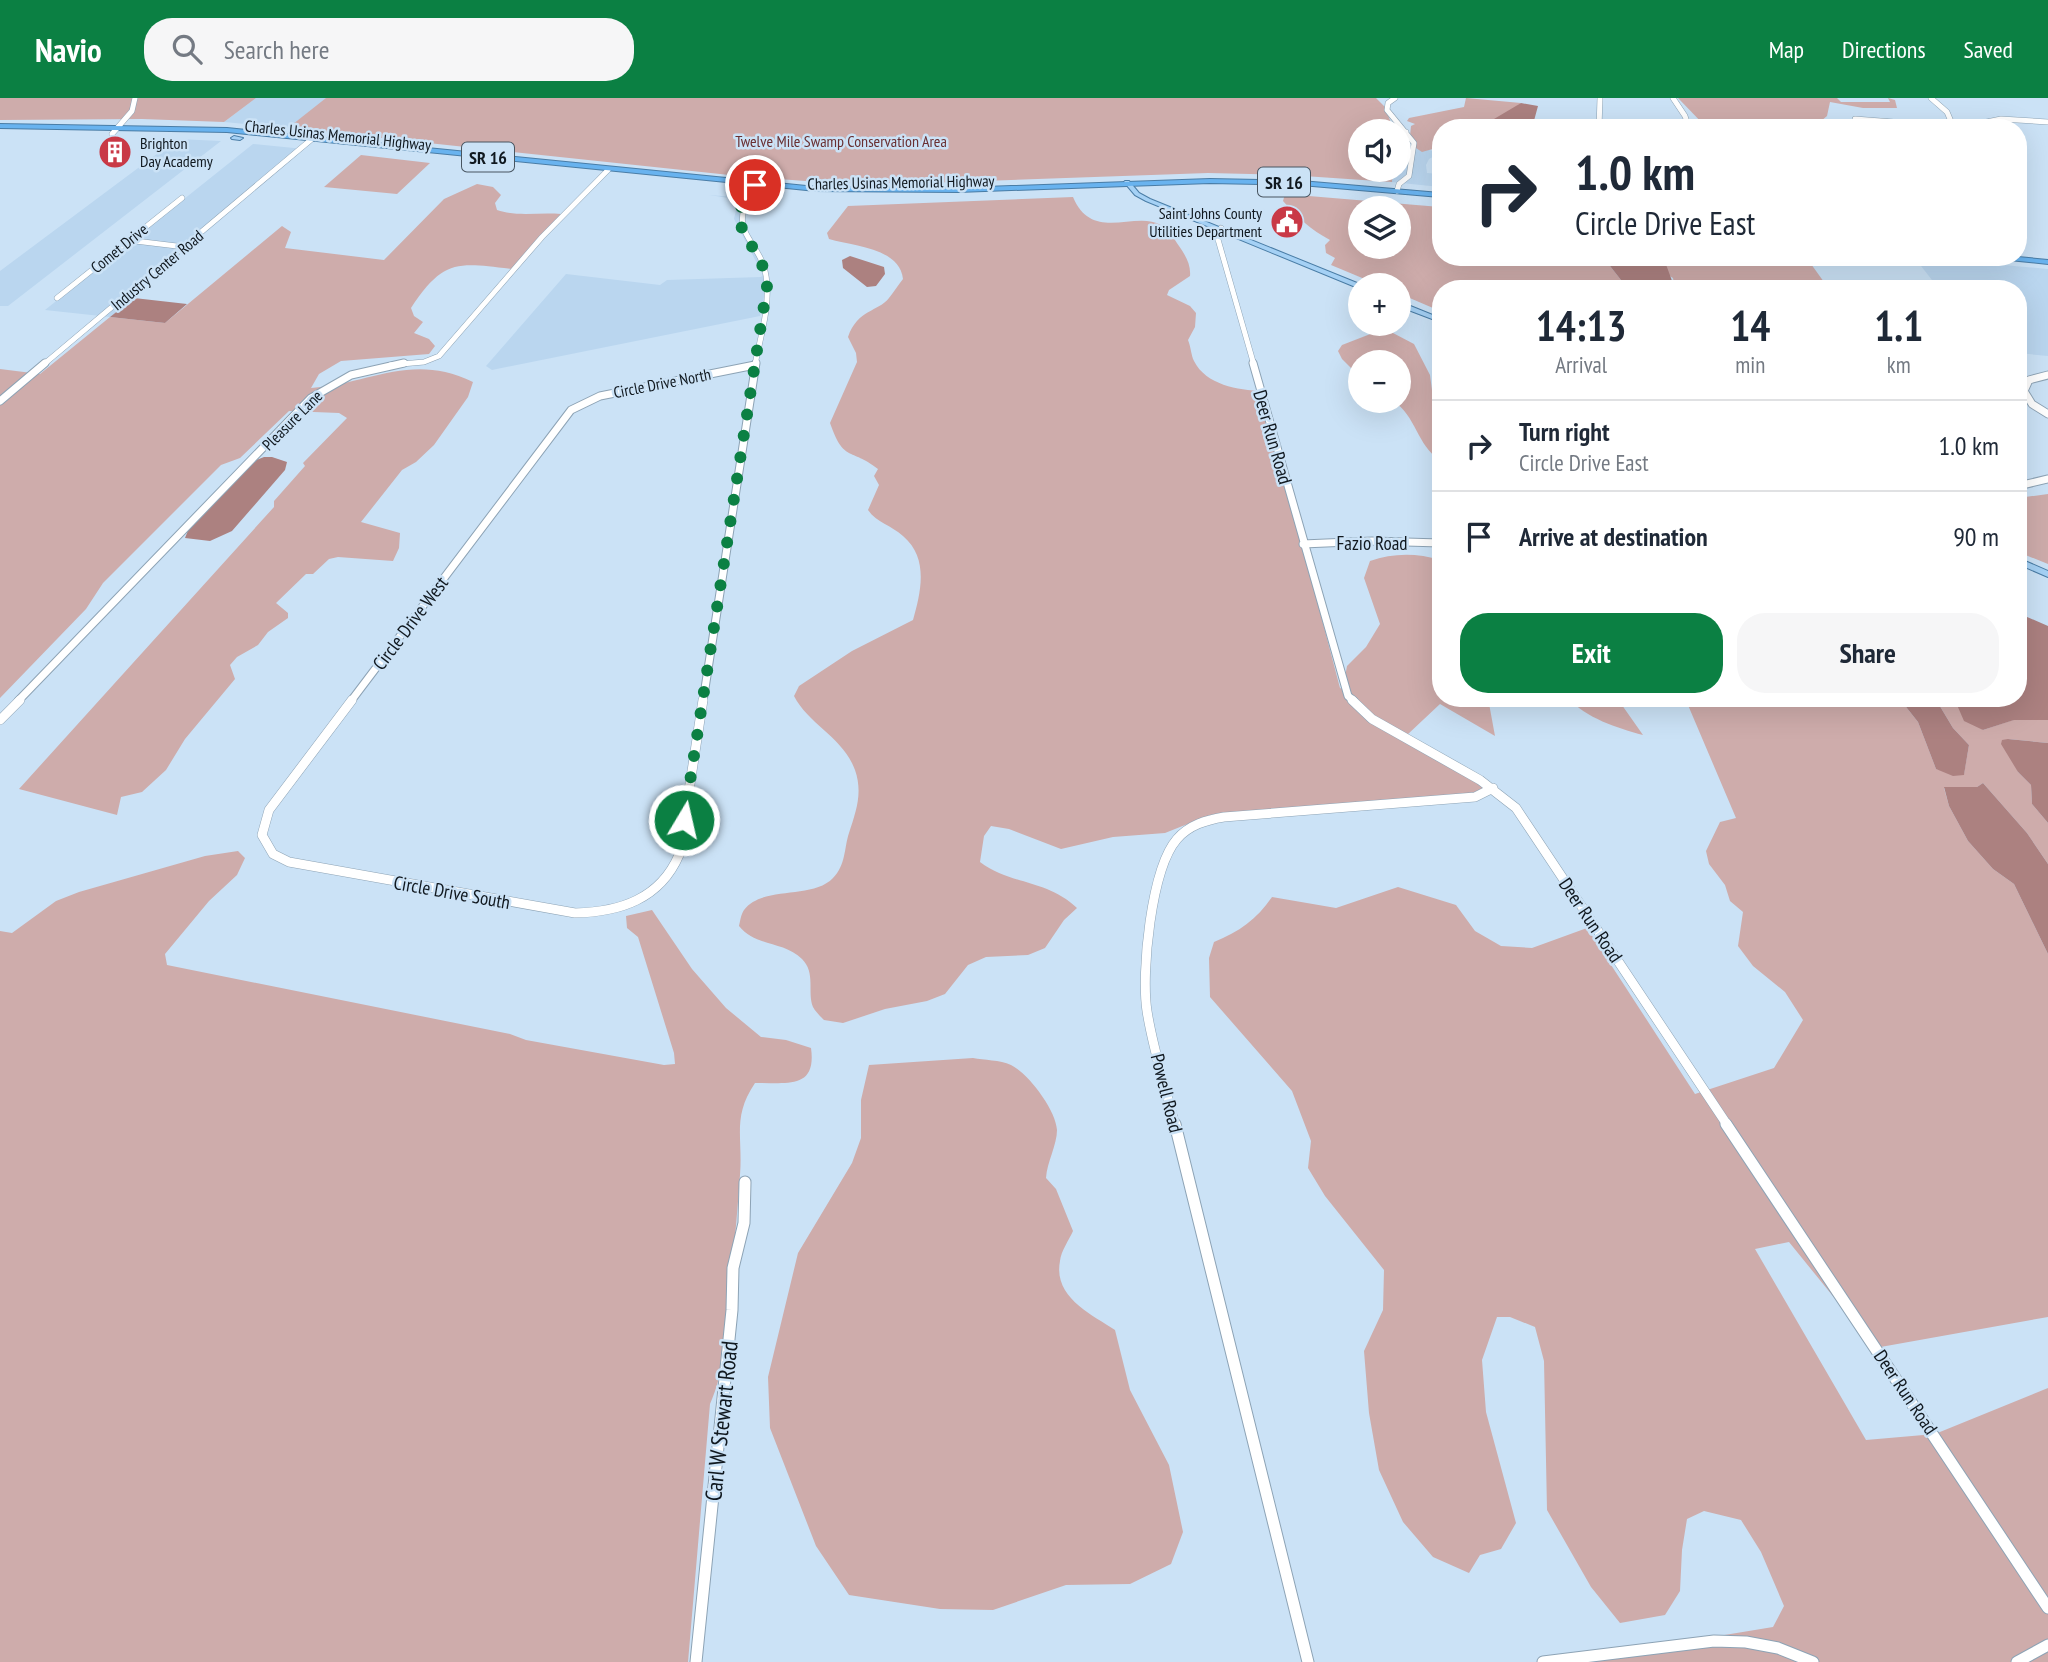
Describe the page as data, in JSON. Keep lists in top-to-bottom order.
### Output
{
  "streets": {
    "highway": ["Charles Usinas Memorial Highway", "SR 16"],
    "street": [
      "Comet Drive",
      "Industry Center Road",
      "Circle Drive North",
      "Pleasure Lane",
      "Deer Run Road",
      "Fazio Road",
      "Circle Drive West",
      "Circle Drive South",
      "Powell Road",
      "Carl W Stewart Road"
    ]
  },
  "crossings": [
    ["Charles Usinas Memorial Highway", "Industry Center Road"],
    ["Charles Usinas Memorial Highway", "Pleasure Lane"],
    ["Circle Drive North", "Circle Drive West"],
    ["Circle Drive North", "Circle Drive South"],
    ["Deer Run Road", "Fazio Road"],
    ["Deer Run Road", "Powell Road"],
    ["Circle Drive West", "Circle Drive South"]
  ],
  "parks": ["Twelve Mile Swamp Conservation Area"],
  "places": {
    "building": ["Brighton Day Academy"],
    "public building": ["Saint Johns County Utilities Department"]
  },
  "page": {
    "header": "Navio",
    "search": "Search here",
    "nav": ["Map", "Directions", "Saved"],
    "map_buttons": ["+", "−"],
    "turn": ["1.0 km", "Circle Drive East"],
    "eta": [
      "14:13",
      "Arrival",
      "14",
      "min",
      "1.1",
      "km"
    ],
    "list": [
      {
        "name": "Turn right",
        "note": "Circle Drive East",
        "value": "1.0 km"
      },
      {
        "name": "Arrive at destination",
        "value": "90 m"
      }
    ],
    "buttons": ["Exit", "Share"]
  }
}
